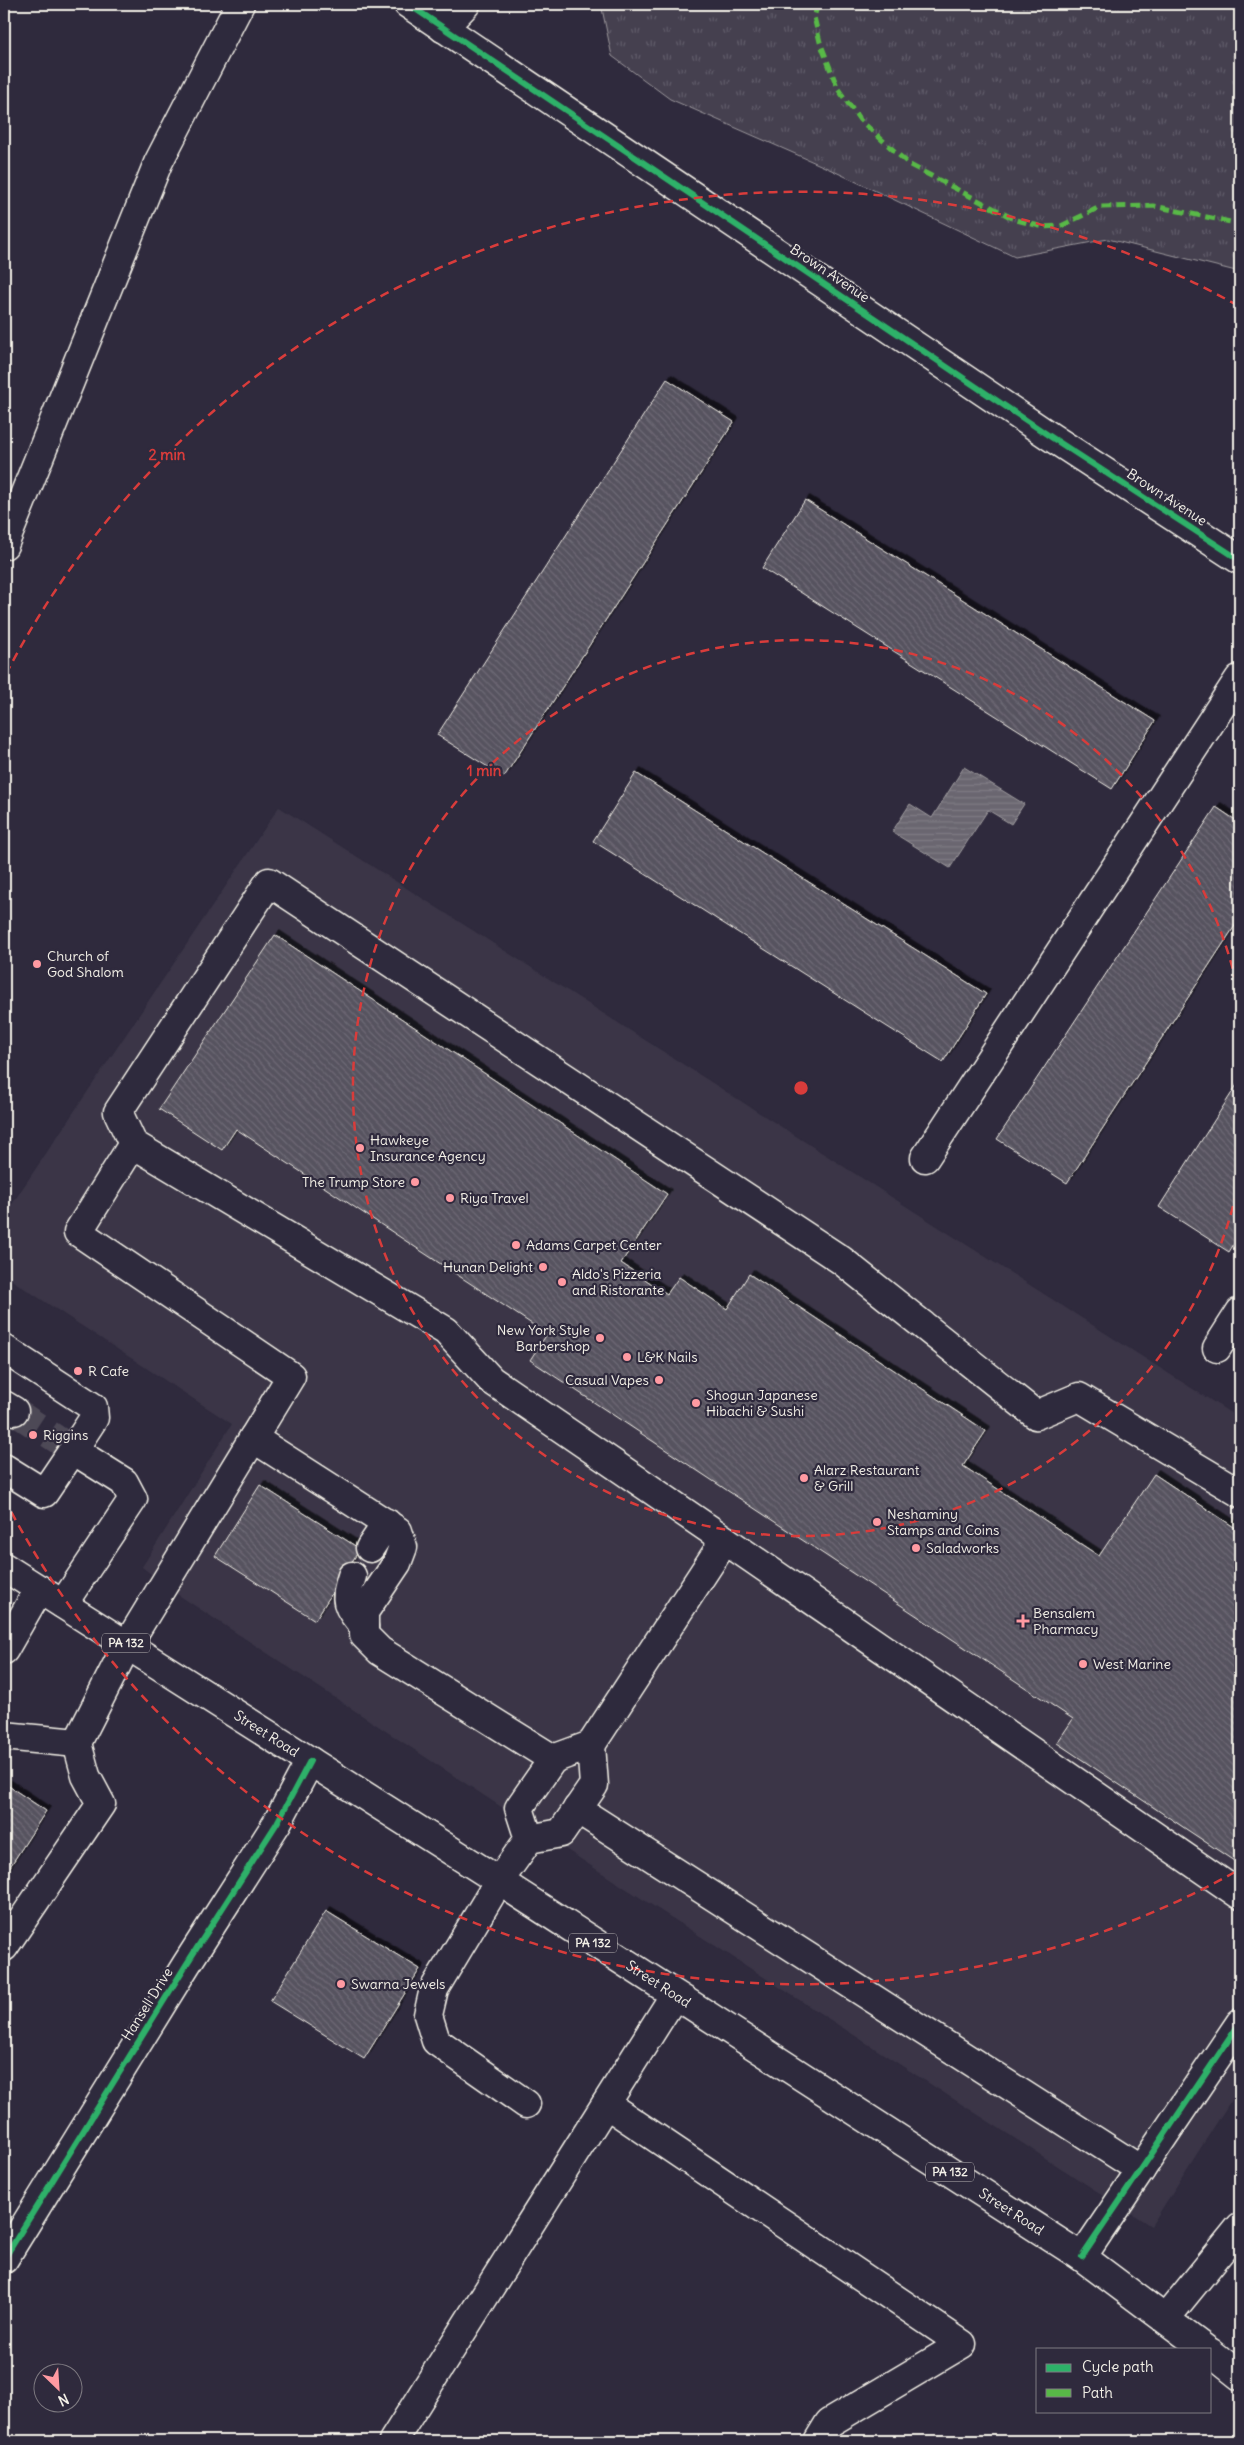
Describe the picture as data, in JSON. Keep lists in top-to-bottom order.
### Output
{
  "streets": {
    "street": [
      "Brown Avenue",
      "PA 132",
      "Street Road",
      "Hansell Drive"
    ]
  },
  "crossings": [
    ["Street Road", "Hansell Drive"]
  ],
  "places": {
    "other": [
      "Church of God Shalom",
      "Hawkeye Insurance Agency",
      "The Trump Store",
      "Riya Travel",
      "Adams Carpet Center",
      "Hunan Delight",
      "Aldo's Pizzeria and Ristorante",
      "New York Style Barbershop",
      "L&K Nails",
      "R Cafe",
      "Casual Vapes",
      "Shogun Japanese Hibachi & Sushi",
      "Riggins",
      "Alarz Restaurant & Grill",
      "Neshaminy Stamps and Coins",
      "Saladworks",
      "West Marine",
      "Swarna Jewels"
    ],
    "health": ["Bensalem Pharmacy"]
  },
  "legend": ["Cycle path", "Path"],
  "north": "bottom right",
  "rings": ["2 min", "1 min"]
}
